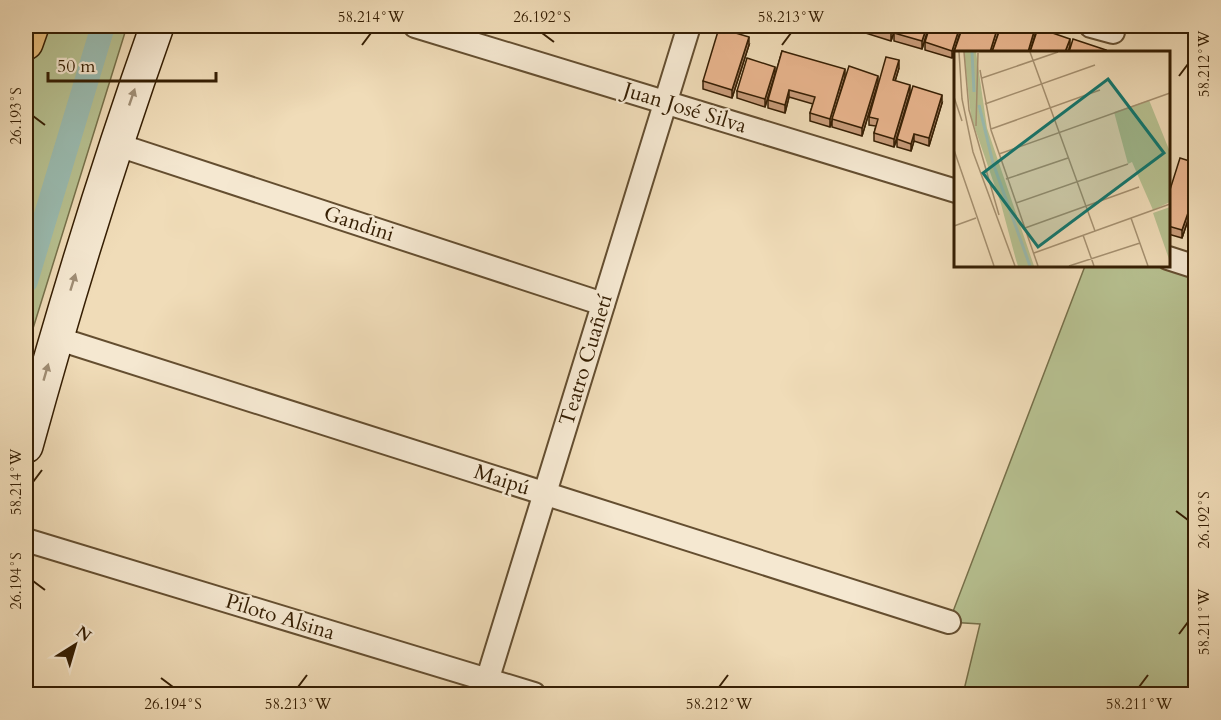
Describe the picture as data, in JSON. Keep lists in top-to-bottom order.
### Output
{
  "streets": {
    "street": [
      "Juan José Silva",
      "Gandini",
      "Teatro Cuañetí",
      "Maipú",
      "Piloto Alsina"
    ]
  },
  "crossings": [
    ["Juan José Silva", "Teatro Cuañetí"],
    ["Gandini", "Teatro Cuañetí"],
    ["Teatro Cuañetí", "Maipú"],
    ["Teatro Cuañetí", "Piloto Alsina"]
  ],
  "scale_bar": "50 m",
  "north": "top right",
  "coordinates": [
    "58.214°W",
    "26.192°S",
    "58.213°W",
    "58.212°W",
    "26.193°S",
    "26.194°S",
    "58.211°W"
  ]
}
